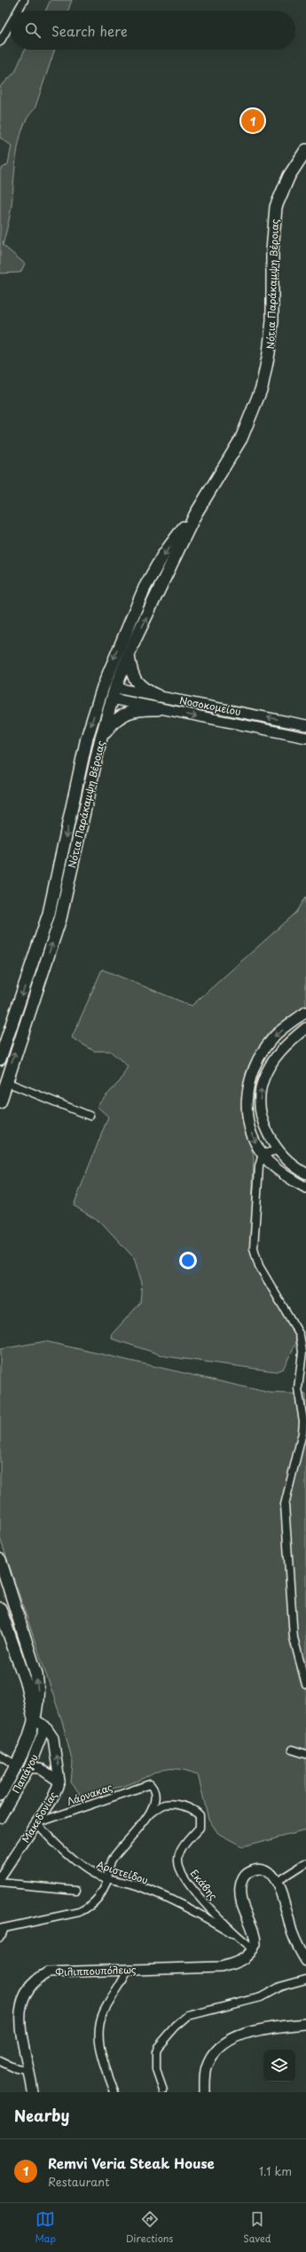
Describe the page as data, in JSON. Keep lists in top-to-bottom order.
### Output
{
  "streets": {
    "main road": ["Νότια Παράκαμψη Βέροιας"],
    "street": [
      "Νοσοκομείου",
      "Παπάγου",
      "Λάρνακας",
      "Μακεδονίας",
      "Αριστείδου",
      "Εκάβης",
      "Φιλιππουπόλεως"
    ]
  },
  "crossings": [
    ["Νότια Παράκαμψη Βέροιας", "Νοσοκομείου"],
    ["Παπάγου", "Μακεδονίας"],
    ["Λάρνακας", "Μακεδονίας"],
    ["Λάρνακας", "Αριστείδου"],
    ["Λάρνακας", "Εκάβης"],
    ["Μακεδονίας", "Αριστείδου"],
    ["Αριστείδου", "Εκάβης"],
    ["Εκάβης", "Φιλιππουπόλεως"]
  ],
  "page": {
    "search": "Search here",
    "pins": "1",
    "heading": "Nearby",
    "list": [
      {
        "mark": "1",
        "name": "Remvi Veria Steak House",
        "note": "Restaurant",
        "value": "1.1 km"
      }
    ],
    "nav": ["Map", "Directions", "Saved"]
  }
}
